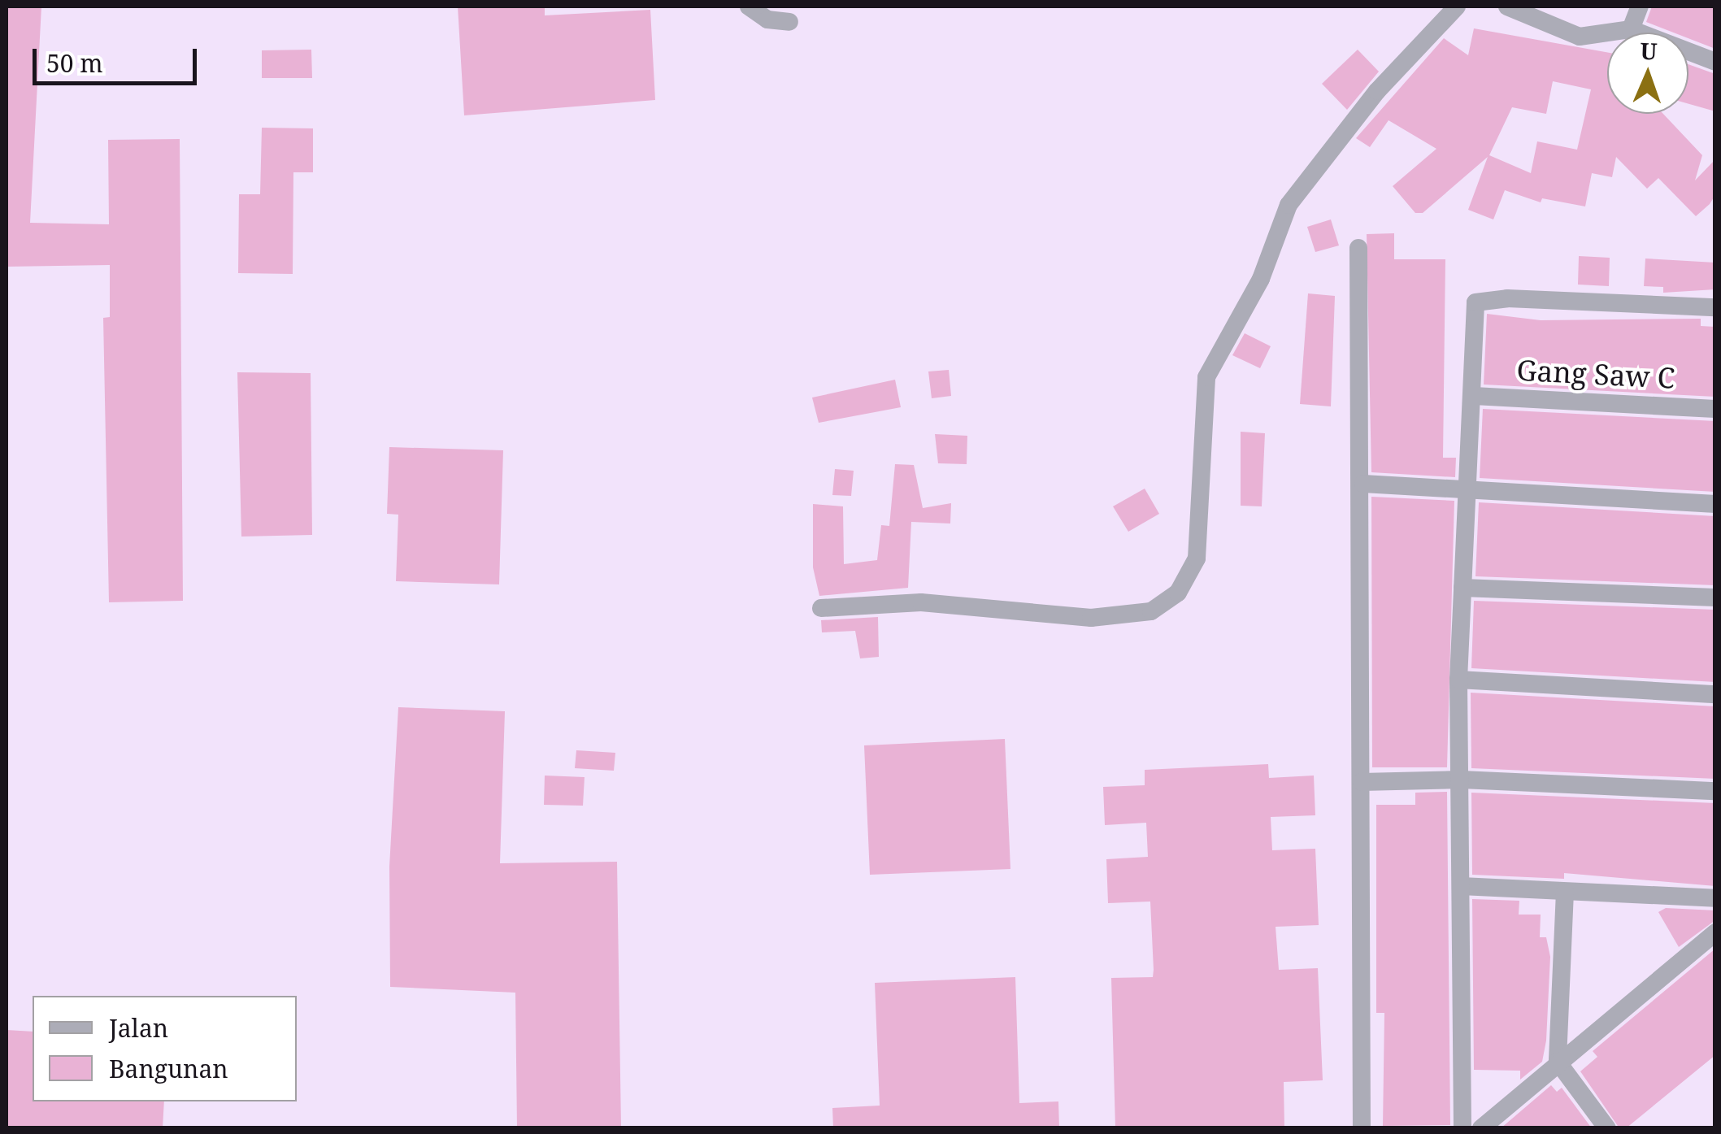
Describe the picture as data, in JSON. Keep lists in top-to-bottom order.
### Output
{
  "streets": {
    "street": ["Gang Saw C"]
  },
  "legend": ["Jalan", "Bangunan"],
  "scale_bar": "50 m",
  "north": "top"
}
